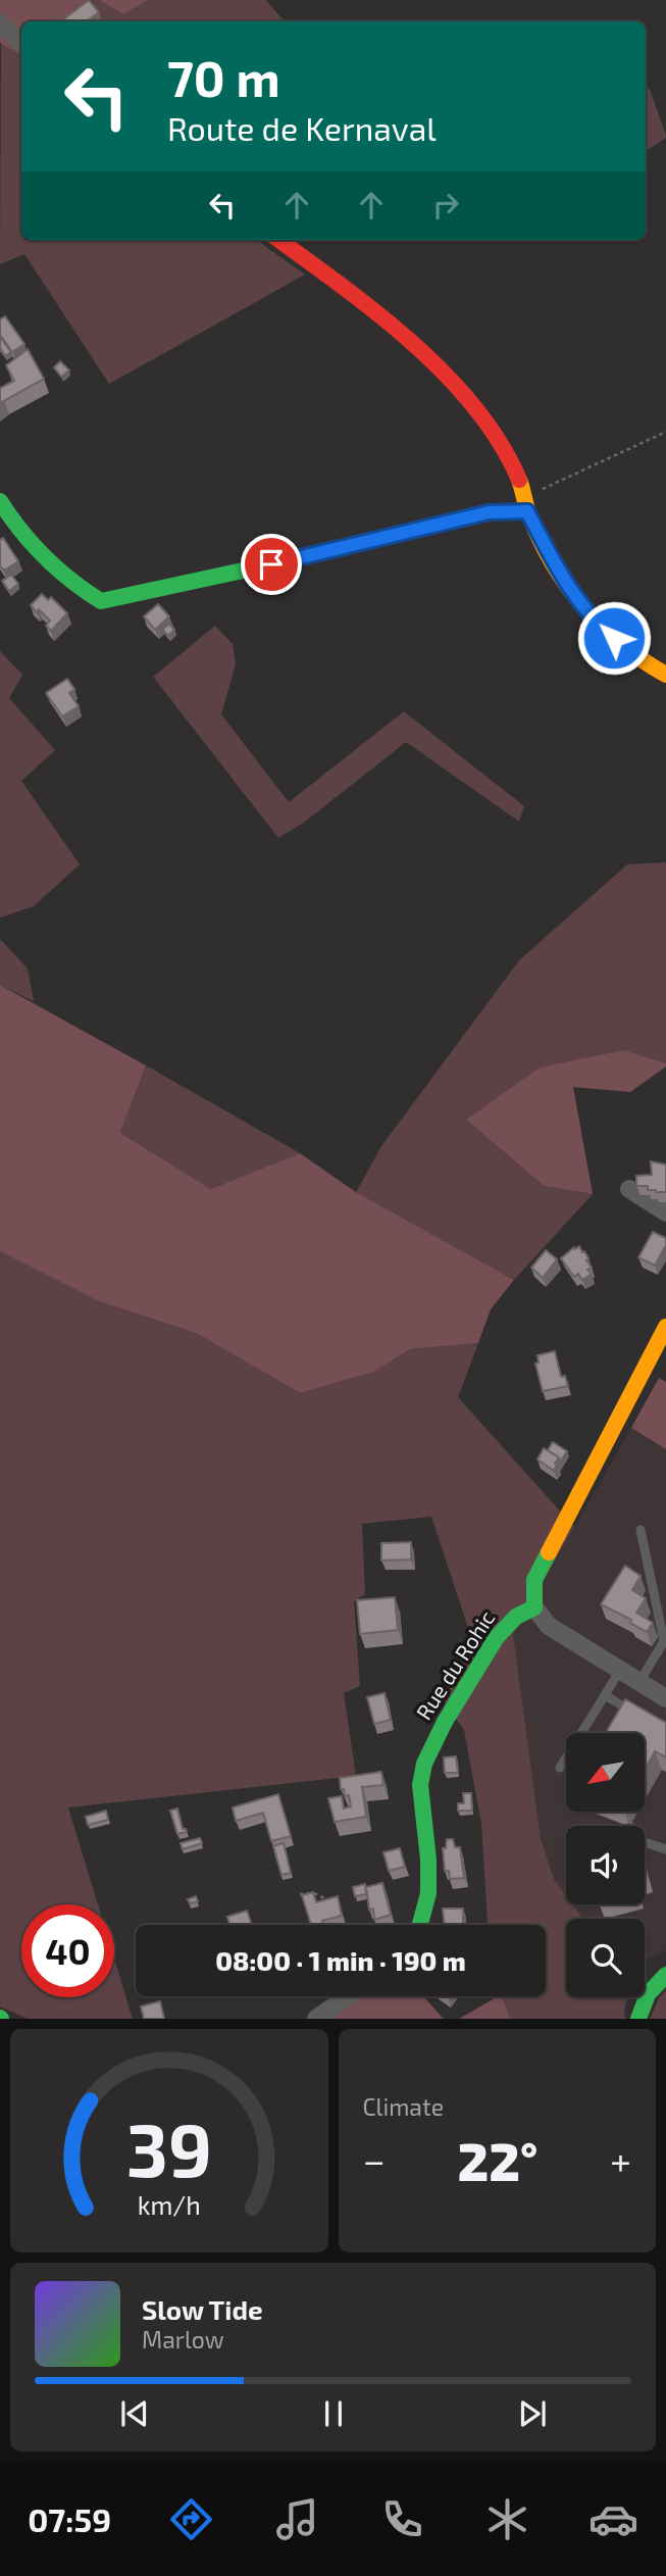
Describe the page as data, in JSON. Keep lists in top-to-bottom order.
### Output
{
  "streets": {
    "street": ["Rue du Rohic"]
  },
  "north": "bottom left",
  "page": {
    "turn": ["70 m", "Route de Kernaval"],
    "limit": "40",
    "trip": "08:00 · 1 min · 190 m",
    "tile": "Climate",
    "heat": ["−", "22°", "+"],
    "song": ["Slow Tide", "Marlow"],
    "tabs": "07:59",
    "gauge": ["39", "km/h"]
  }
}
